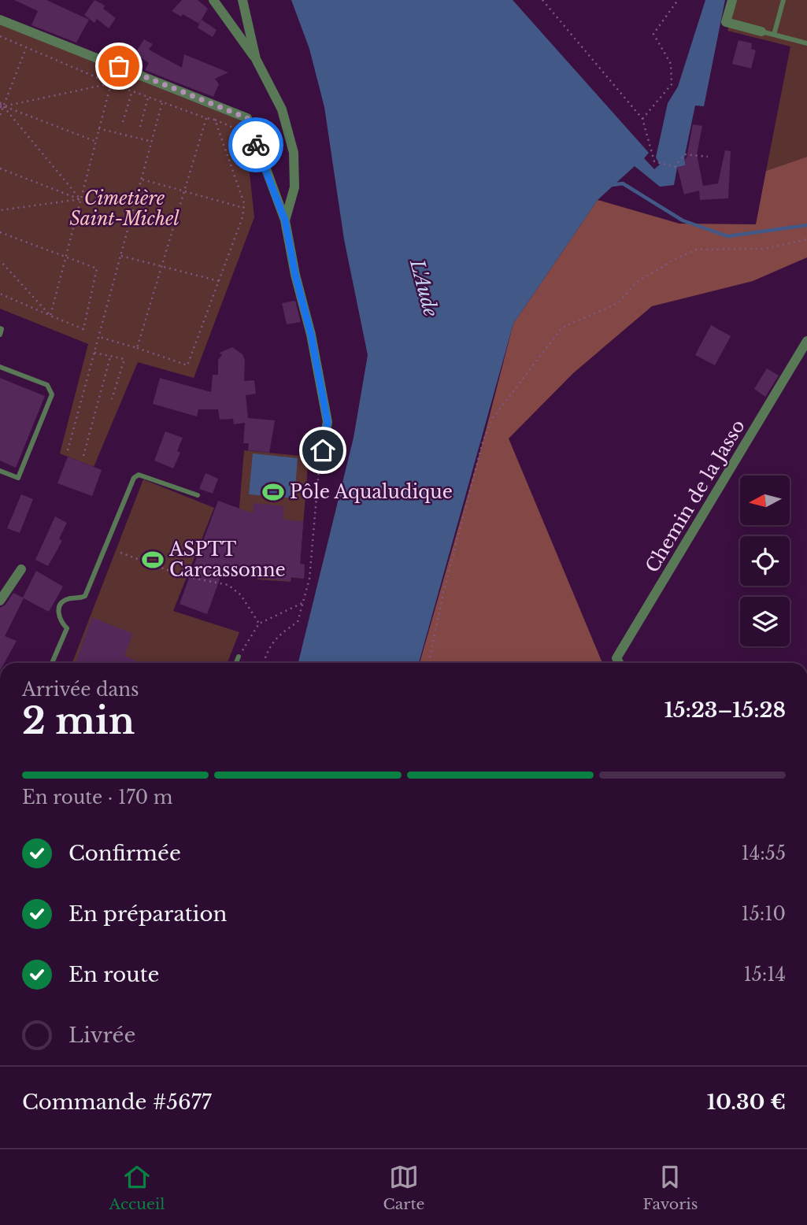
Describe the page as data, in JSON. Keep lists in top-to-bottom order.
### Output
{
  "streets": {
    "street": ["Chemin de la Jasso"]
  },
  "water": ["L'Aude"],
  "parks": ["Cimetière Saint-Michel"],
  "places": {
    "sports": ["Pôle Aqualudique", "ASPTT Carcassonne"]
  },
  "north": "left",
  "page": {
    "heading": ["2 min", "Arrivée dans", "15:23–15:28"],
    "panel": ["Commande #5677", "10.30 €"],
    "bar": "En route · 170 m",
    "list": [
      ["Confirmée", "14:55"],
      ["En préparation", "15:10"],
      ["En route", "15:14"],
      "Livrée"
    ],
    "tabs": ["Accueil", "Carte", "Favoris"]
  }
}
